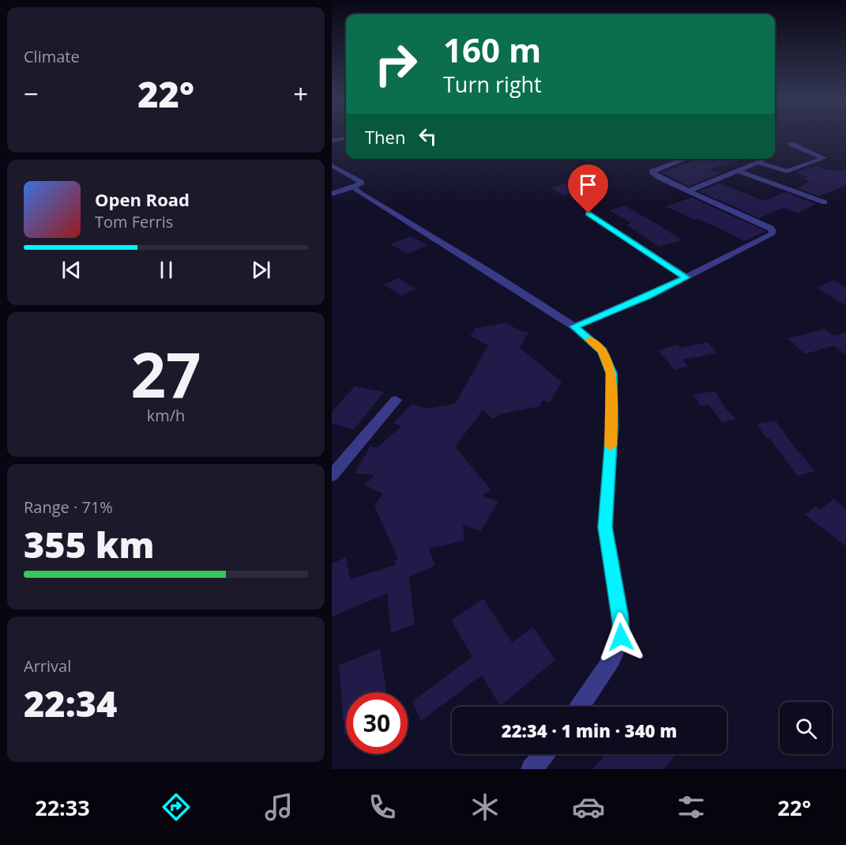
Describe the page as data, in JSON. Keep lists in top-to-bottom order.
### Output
{
  "page": {
    "tile": [
      "Climate",
      ["27", "km/h"],
      ["Range · 71%", "355 km"],
      ["Arrival", "22:34"]
    ],
    "turn": ["160 m", "Turn right"],
    "heat": ["−", "22°", "+"],
    "then": "Then",
    "song": ["Open Road", "Tom Ferris"],
    "limit": "30",
    "trip": "22:34 · 1 min · 340 m",
    "tabs": ["22:33", "22°"]
  }
}
